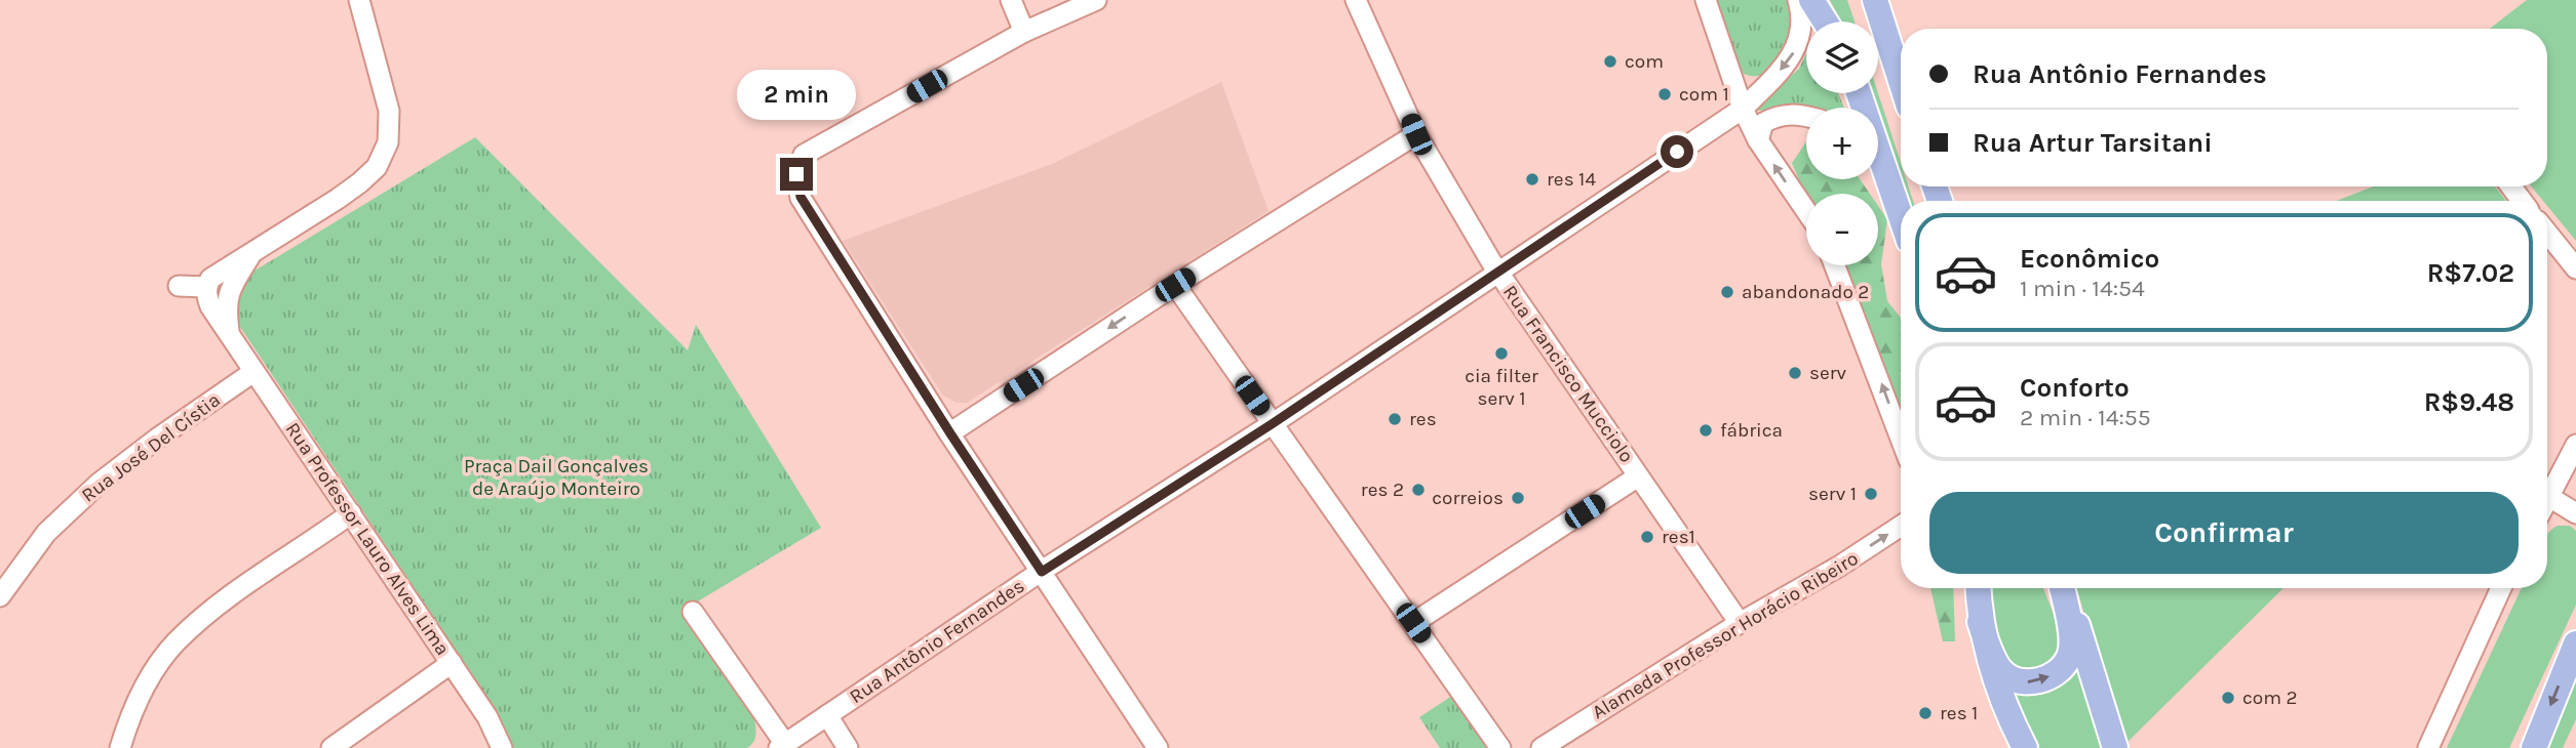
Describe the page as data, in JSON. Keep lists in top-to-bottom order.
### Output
{
  "streets": {
    "street": [
      "Rua Francisco Mucciolo",
      "Rua José Del Cístia",
      "Rua Professor Lauro Alves Lima",
      "Alameda Professor Horácio Ribeiro",
      "Rua Antônio Fernandes"
    ]
  },
  "crossings": [
    ["Rua Francisco Mucciolo", "Alameda Professor Horácio Ribeiro"],
    ["Rua Francisco Mucciolo", "Rua Antônio Fernandes"],
    ["Rua José Del Cístia", "Rua Professor Lauro Alves Lima"]
  ],
  "one_way": ["Alameda Professor Horácio Ribeiro"],
  "parks": ["Praça Dail Gonçalves de Araújo Monteiro"],
  "places": [
    "com",
    "com 1",
    "res 14",
    "abandonado 2",
    "cia filter serv 1",
    "serv",
    "res",
    "fábrica",
    "res 2",
    "serv 1",
    "correios",
    "res1",
    "com 2",
    "res 1"
  ],
  "page": {
    "map_buttons": ["+", "−"],
    "banner": ["Rua Antônio Fernandes", "Rua Artur Tarsitani"],
    "bubble": "2 min",
    "list": [
      {
        "name": "Econômico",
        "note": "1 min · 14:54",
        "value": "R$7.02"
      },
      {
        "name": "Conforto",
        "note": "2 min · 14:55",
        "value": "R$9.48"
      }
    ],
    "buttons": "Confirmar"
  }
}
